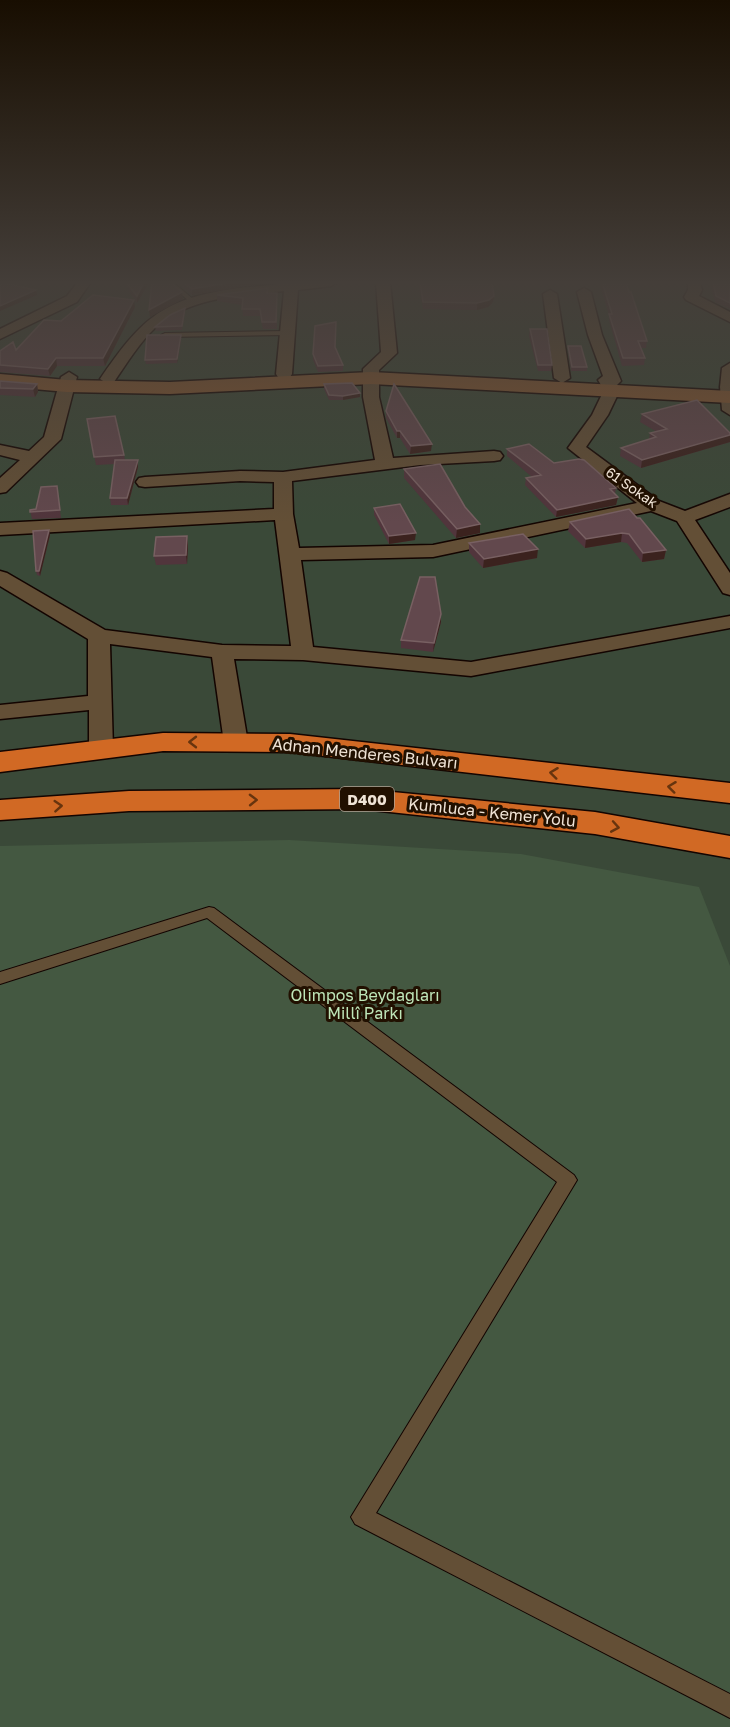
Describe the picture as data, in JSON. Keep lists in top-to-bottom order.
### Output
{
  "streets": {
    "highway": ["Adnan Menderes Bulvarı", "D400", "Kumluca - Kemer Yolu"],
    "street": ["61 Sokak"]
  },
  "one_way": ["Adnan Menderes Bulvarı", "Kumluca - Kemer Yolu"],
  "parks": ["Olimpos Beydağları Millî Parkı"]
}
